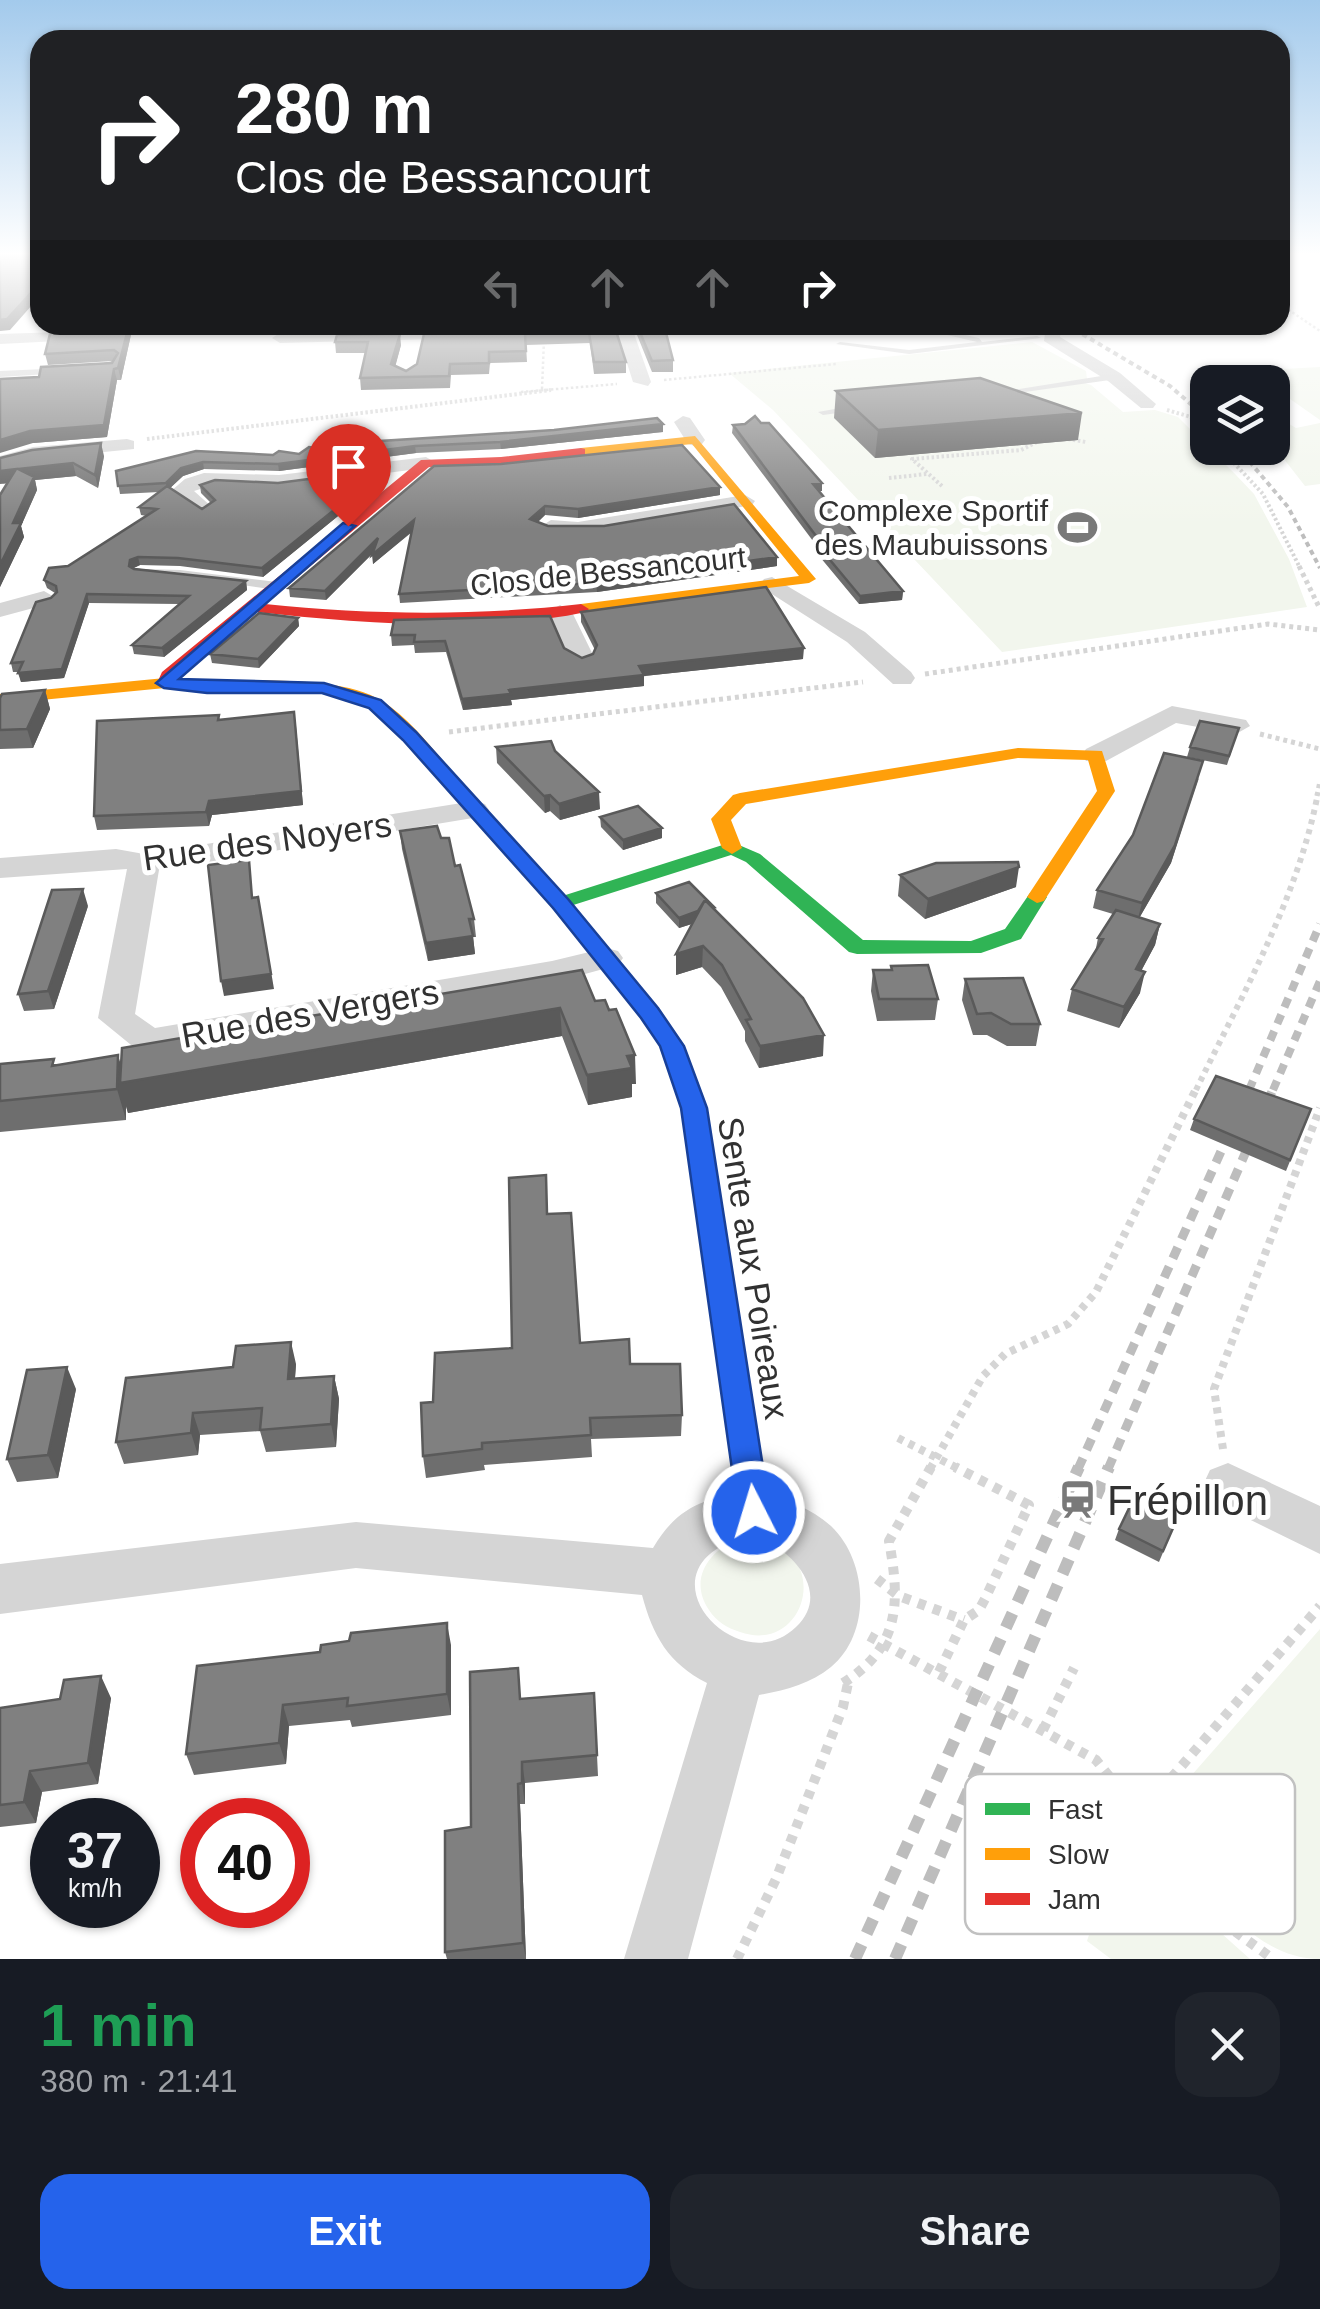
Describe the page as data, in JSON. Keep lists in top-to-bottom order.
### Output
{
  "streets": {
    "street": [
      "Clos de Bessancourt",
      "Rue des Noyers",
      "Rue des Vergers",
      "Sente aux Poireaux"
    ]
  },
  "crossings": [
    ["Rue des Noyers", "Rue des Vergers"],
    ["Rue des Noyers", "Sente aux Poireaux"],
    ["Rue des Vergers", "Sente aux Poireaux"]
  ],
  "places": {
    "sports": ["Complexe Sportif des Maubuissons"],
    "station": ["Frépillon"]
  },
  "legend": ["Fast", "Slow", "Jam"],
  "page": {
    "turn": ["280 m", "Clos de Bessancourt"],
    "speed": "37 km/h",
    "limit": "40",
    "heading": ["1 min", "380 m · 21:41"],
    "buttons": ["Exit", "Share"]
  }
}
